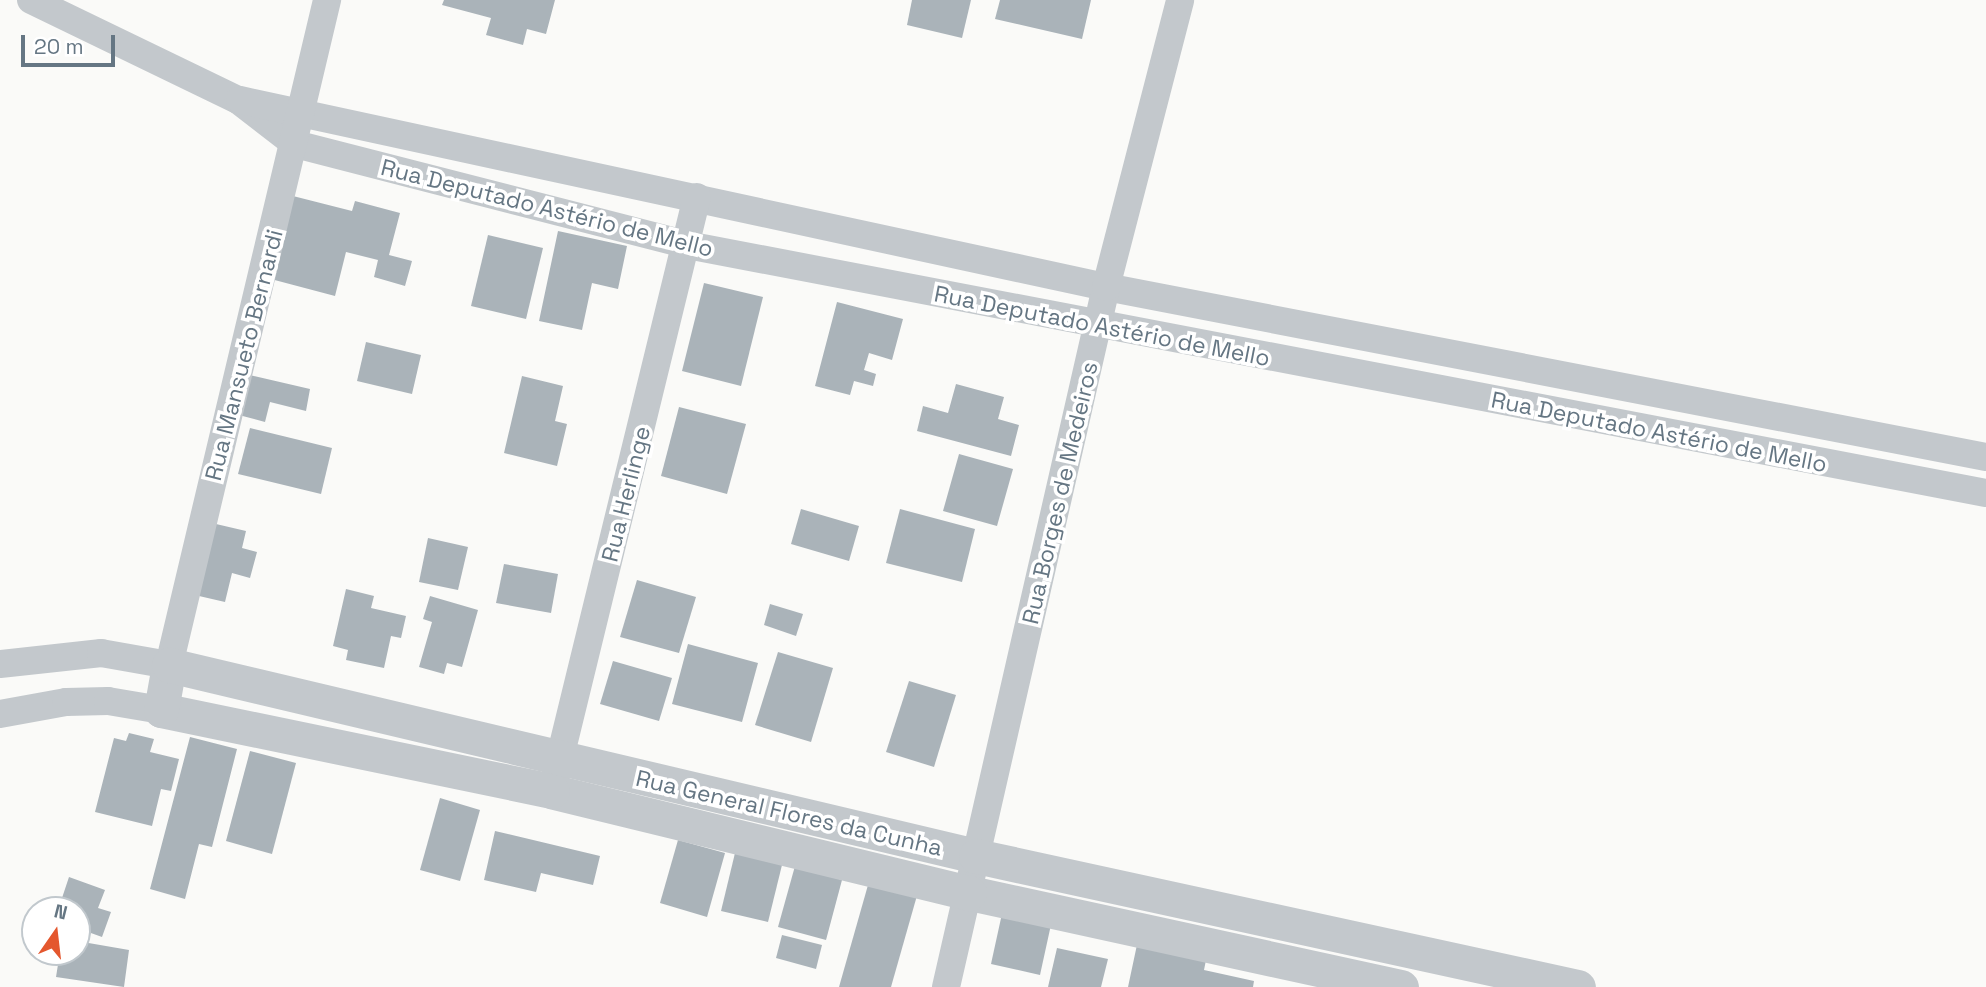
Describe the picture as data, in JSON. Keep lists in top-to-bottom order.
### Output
{
  "streets": {
    "street": [
      "Rua Deputado Astério de Mello",
      "Rua Mansueto Bernardi",
      "Rua Borges de Medeiros",
      "Rua Herlinge",
      "Rua General Flores da Cunha"
    ]
  },
  "crossings": [
    ["Rua Deputado Astério de Mello", "Rua Mansueto Bernardi"],
    ["Rua Deputado Astério de Mello", "Rua Borges de Medeiros"],
    ["Rua Deputado Astério de Mello", "Rua Herlinge"],
    ["Rua Mansueto Bernardi", "Rua General Flores da Cunha"],
    ["Rua Borges de Medeiros", "Rua General Flores da Cunha"],
    ["Rua Herlinge", "Rua General Flores da Cunha"]
  ],
  "scale_bar": "20 m",
  "north": "top"
}
